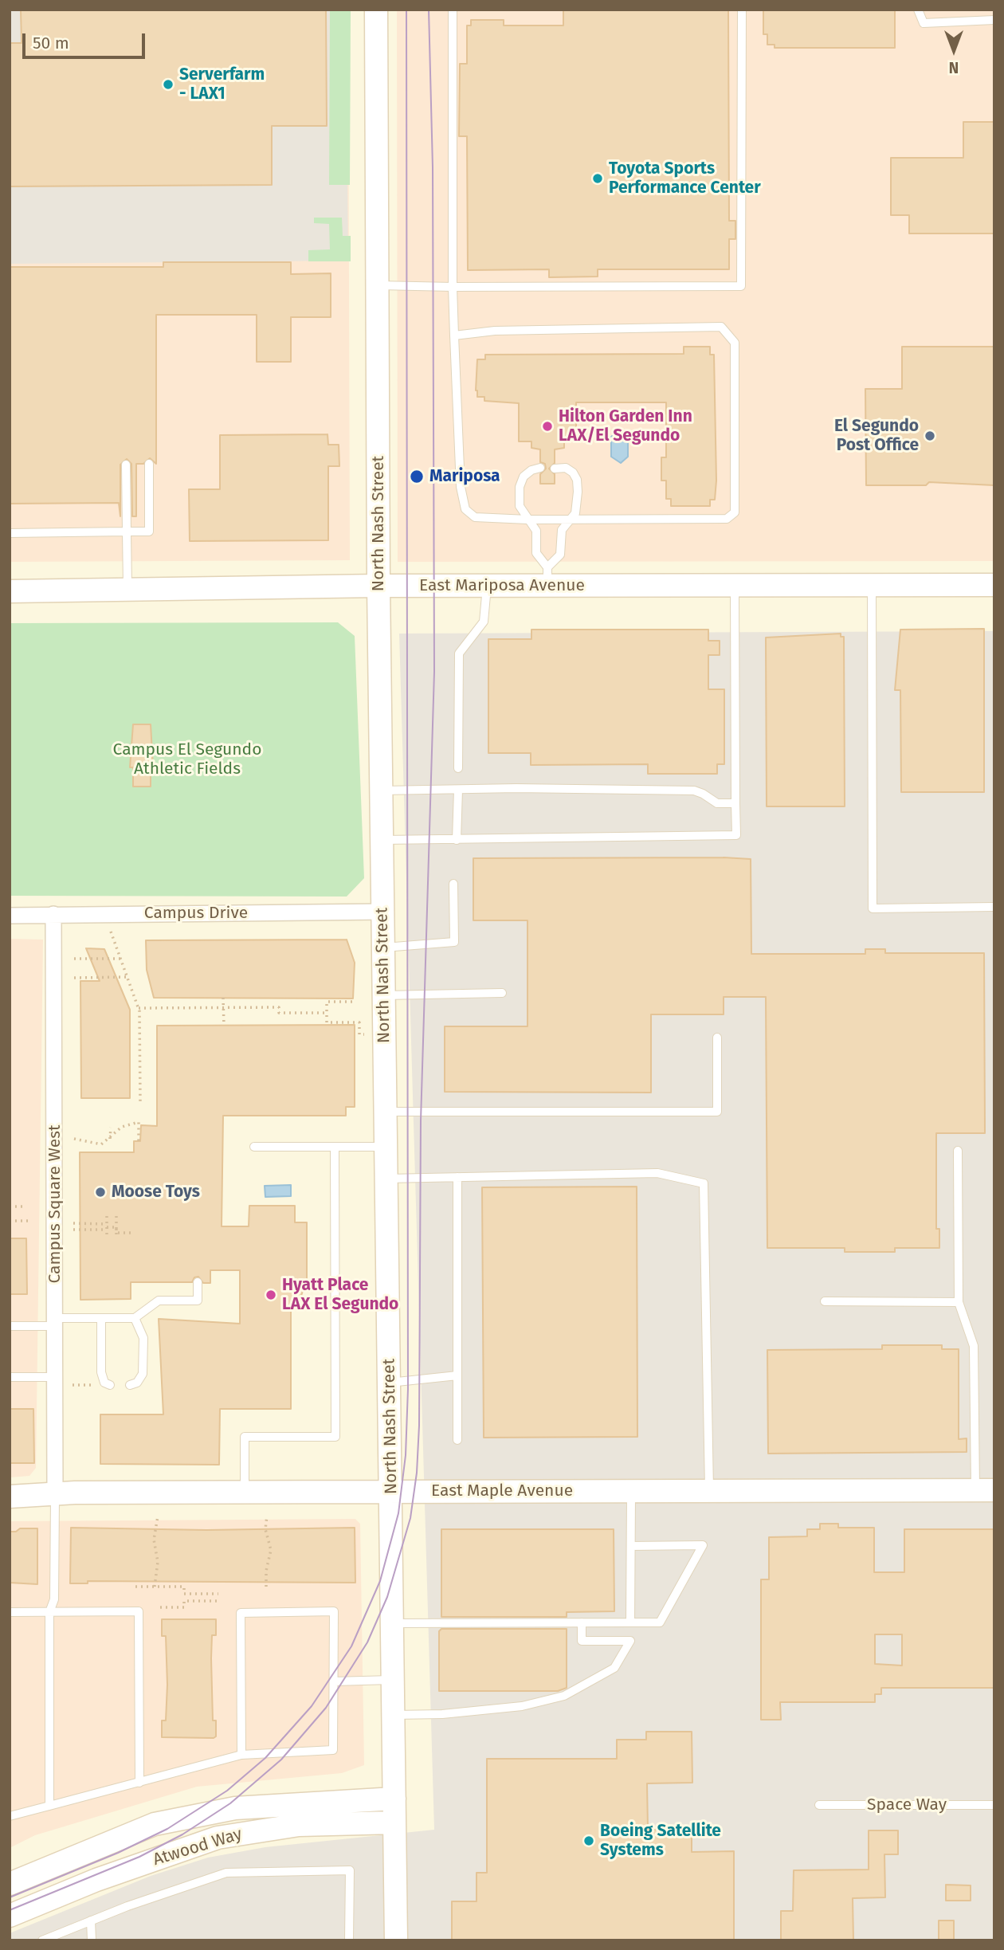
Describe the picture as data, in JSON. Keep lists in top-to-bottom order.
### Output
{
  "streets": {
    "street": [
      "North Nash Street",
      "East Mariposa Avenue",
      "Campus Drive",
      "Campus Square West",
      "East Maple Avenue",
      "Atwood Way"
    ],
    "lane": ["Space Way"]
  },
  "crossings": [
    ["North Nash Street", "East Mariposa Avenue"],
    ["North Nash Street", "Campus Drive"],
    ["North Nash Street", "East Maple Avenue"],
    ["North Nash Street", "Atwood Way"],
    ["Campus Drive", "Campus Square West"],
    ["Campus Square West", "East Maple Avenue"]
  ],
  "parks": ["Campus El Segundo Athletic Fields"],
  "places": [
    "Serverfarm - LAX1",
    "Toyota Sports Performance Center",
    "Hilton Garden Inn LAX/El Segundo",
    "El Segundo Post Office",
    "Mariposa",
    "Moose Toys",
    "Hyatt Place LAX El Segundo",
    "Boeing Satellite Systems"
  ],
  "scale_bar": "50 m",
  "north": "bottom"
}
